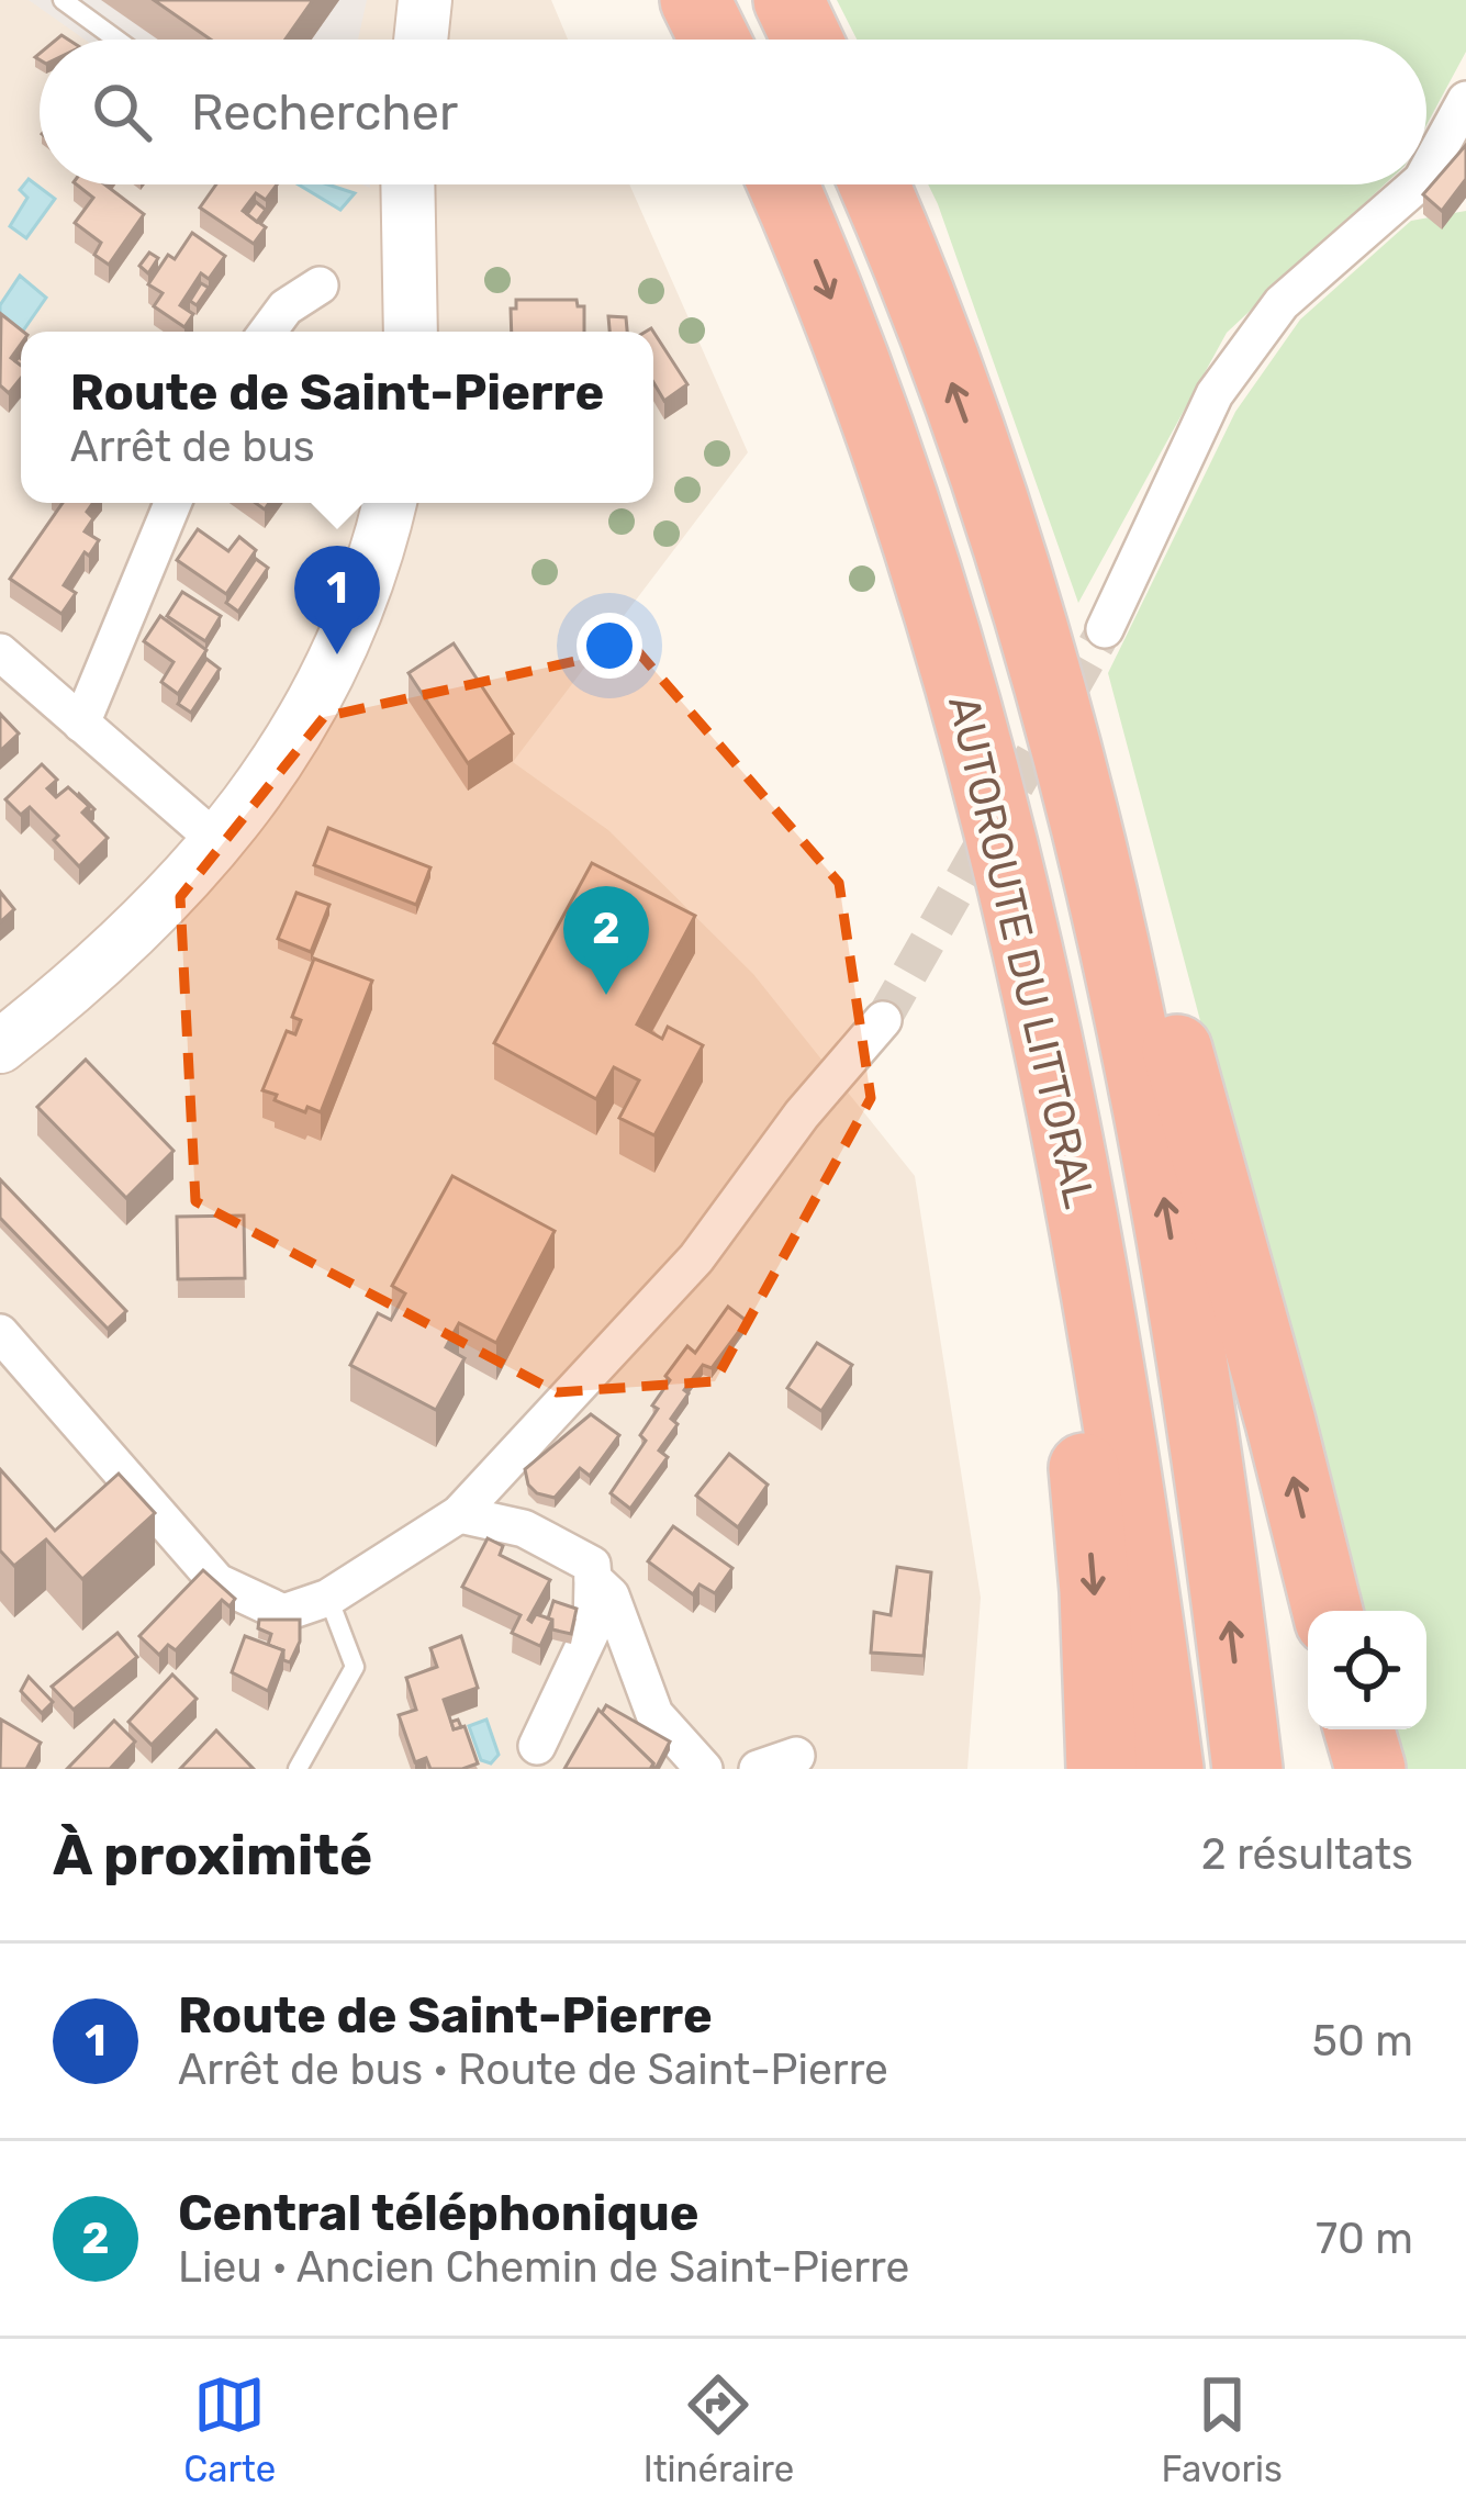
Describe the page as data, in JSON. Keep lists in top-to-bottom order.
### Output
{
  "streets": {
    "highway": ["AUTOROUTE DU LITTORAL"]
  },
  "page": {
    "search": "Rechercher",
    "popup": ["Route de Saint-Pierre", "Arrêt de bus"],
    "pins": ["1", "2"],
    "heading": ["À proximité", "2 résultats"],
    "list": [
      {
        "mark": "1",
        "name": "Route de Saint-Pierre",
        "note": "Arrêt de bus · Route de Saint-Pierre",
        "value": "50 m"
      },
      {
        "mark": "2",
        "name": "Central téléphonique",
        "note": "Lieu · Ancien Chemin de Saint-Pierre",
        "value": "70 m"
      }
    ],
    "nav": ["Carte", "Itinéraire", "Favoris"]
  }
}
